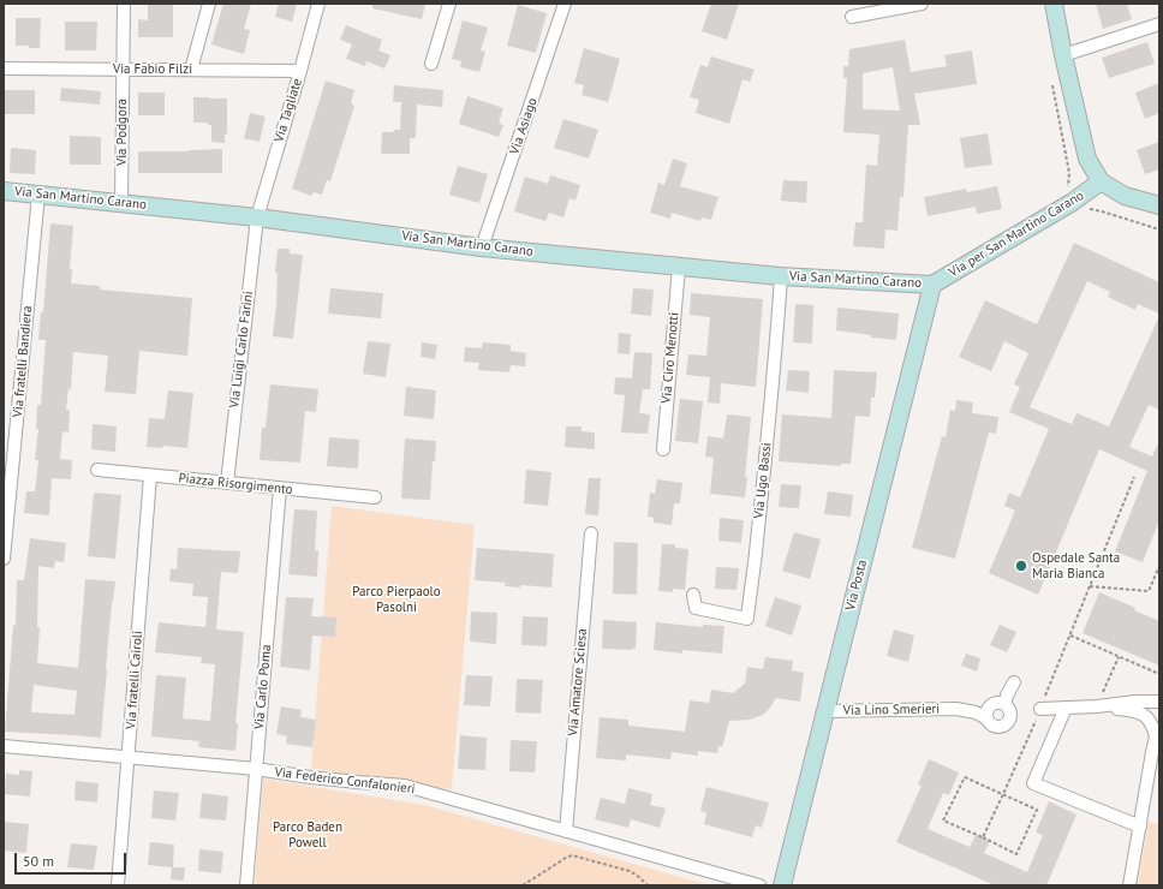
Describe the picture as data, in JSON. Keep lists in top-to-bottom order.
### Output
{
  "streets": {
    "street": [
      "Via Fabio Filzi",
      "Via Tagliate",
      "Via Asiago",
      "Via Podgora",
      "Via San Martino Carano",
      "Via per San Martino Carano",
      "Via Luigi Carlo Farini",
      "Via Ciro Menotti",
      "Via fratelli Bandiera",
      "Via Ugo Bassi",
      "Piazza Risorgimento",
      "Via Posta",
      "Via fratelli Cairoli",
      "Via Amatore Sciesa",
      "Via Carlo Poma",
      "Via Lino Smerieri",
      "Via Federico Confalonieri"
    ]
  },
  "crossings": [
    ["Via Fabio Filzi", "Via Tagliate"],
    ["Via Fabio Filzi", "Via Podgora"],
    ["Via Tagliate", "Via San Martino Carano"],
    ["Via Tagliate", "Via Luigi Carlo Farini"],
    ["Via Asiago", "Via San Martino Carano"],
    ["Via Podgora", "Via San Martino Carano"],
    ["Via San Martino Carano", "Via per San Martino Carano"],
    ["Via San Martino Carano", "Via Luigi Carlo Farini"],
    ["Via San Martino Carano", "Via Ciro Menotti"],
    ["Via San Martino Carano", "Via fratelli Bandiera"],
    ["Via San Martino Carano", "Via Ugo Bassi"],
    ["Via San Martino Carano", "Via Posta"],
    ["Via per San Martino Carano", "Via Posta"],
    ["Via Luigi Carlo Farini", "Piazza Risorgimento"],
    ["Piazza Risorgimento", "Via fratelli Cairoli"],
    ["Piazza Risorgimento", "Via Carlo Poma"],
    ["Via Posta", "Via Lino Smerieri"],
    ["Via fratelli Cairoli", "Via Federico Confalonieri"],
    ["Via Amatore Sciesa", "Via Federico Confalonieri"],
    ["Via Carlo Poma", "Via Federico Confalonieri"]
  ],
  "parks": ["Parco Pierpaolo Pasolni", "Parco Baden Powell"],
  "places": ["Ospedale Santa Maria Bianca"],
  "scale_bar": "50 m"
}
